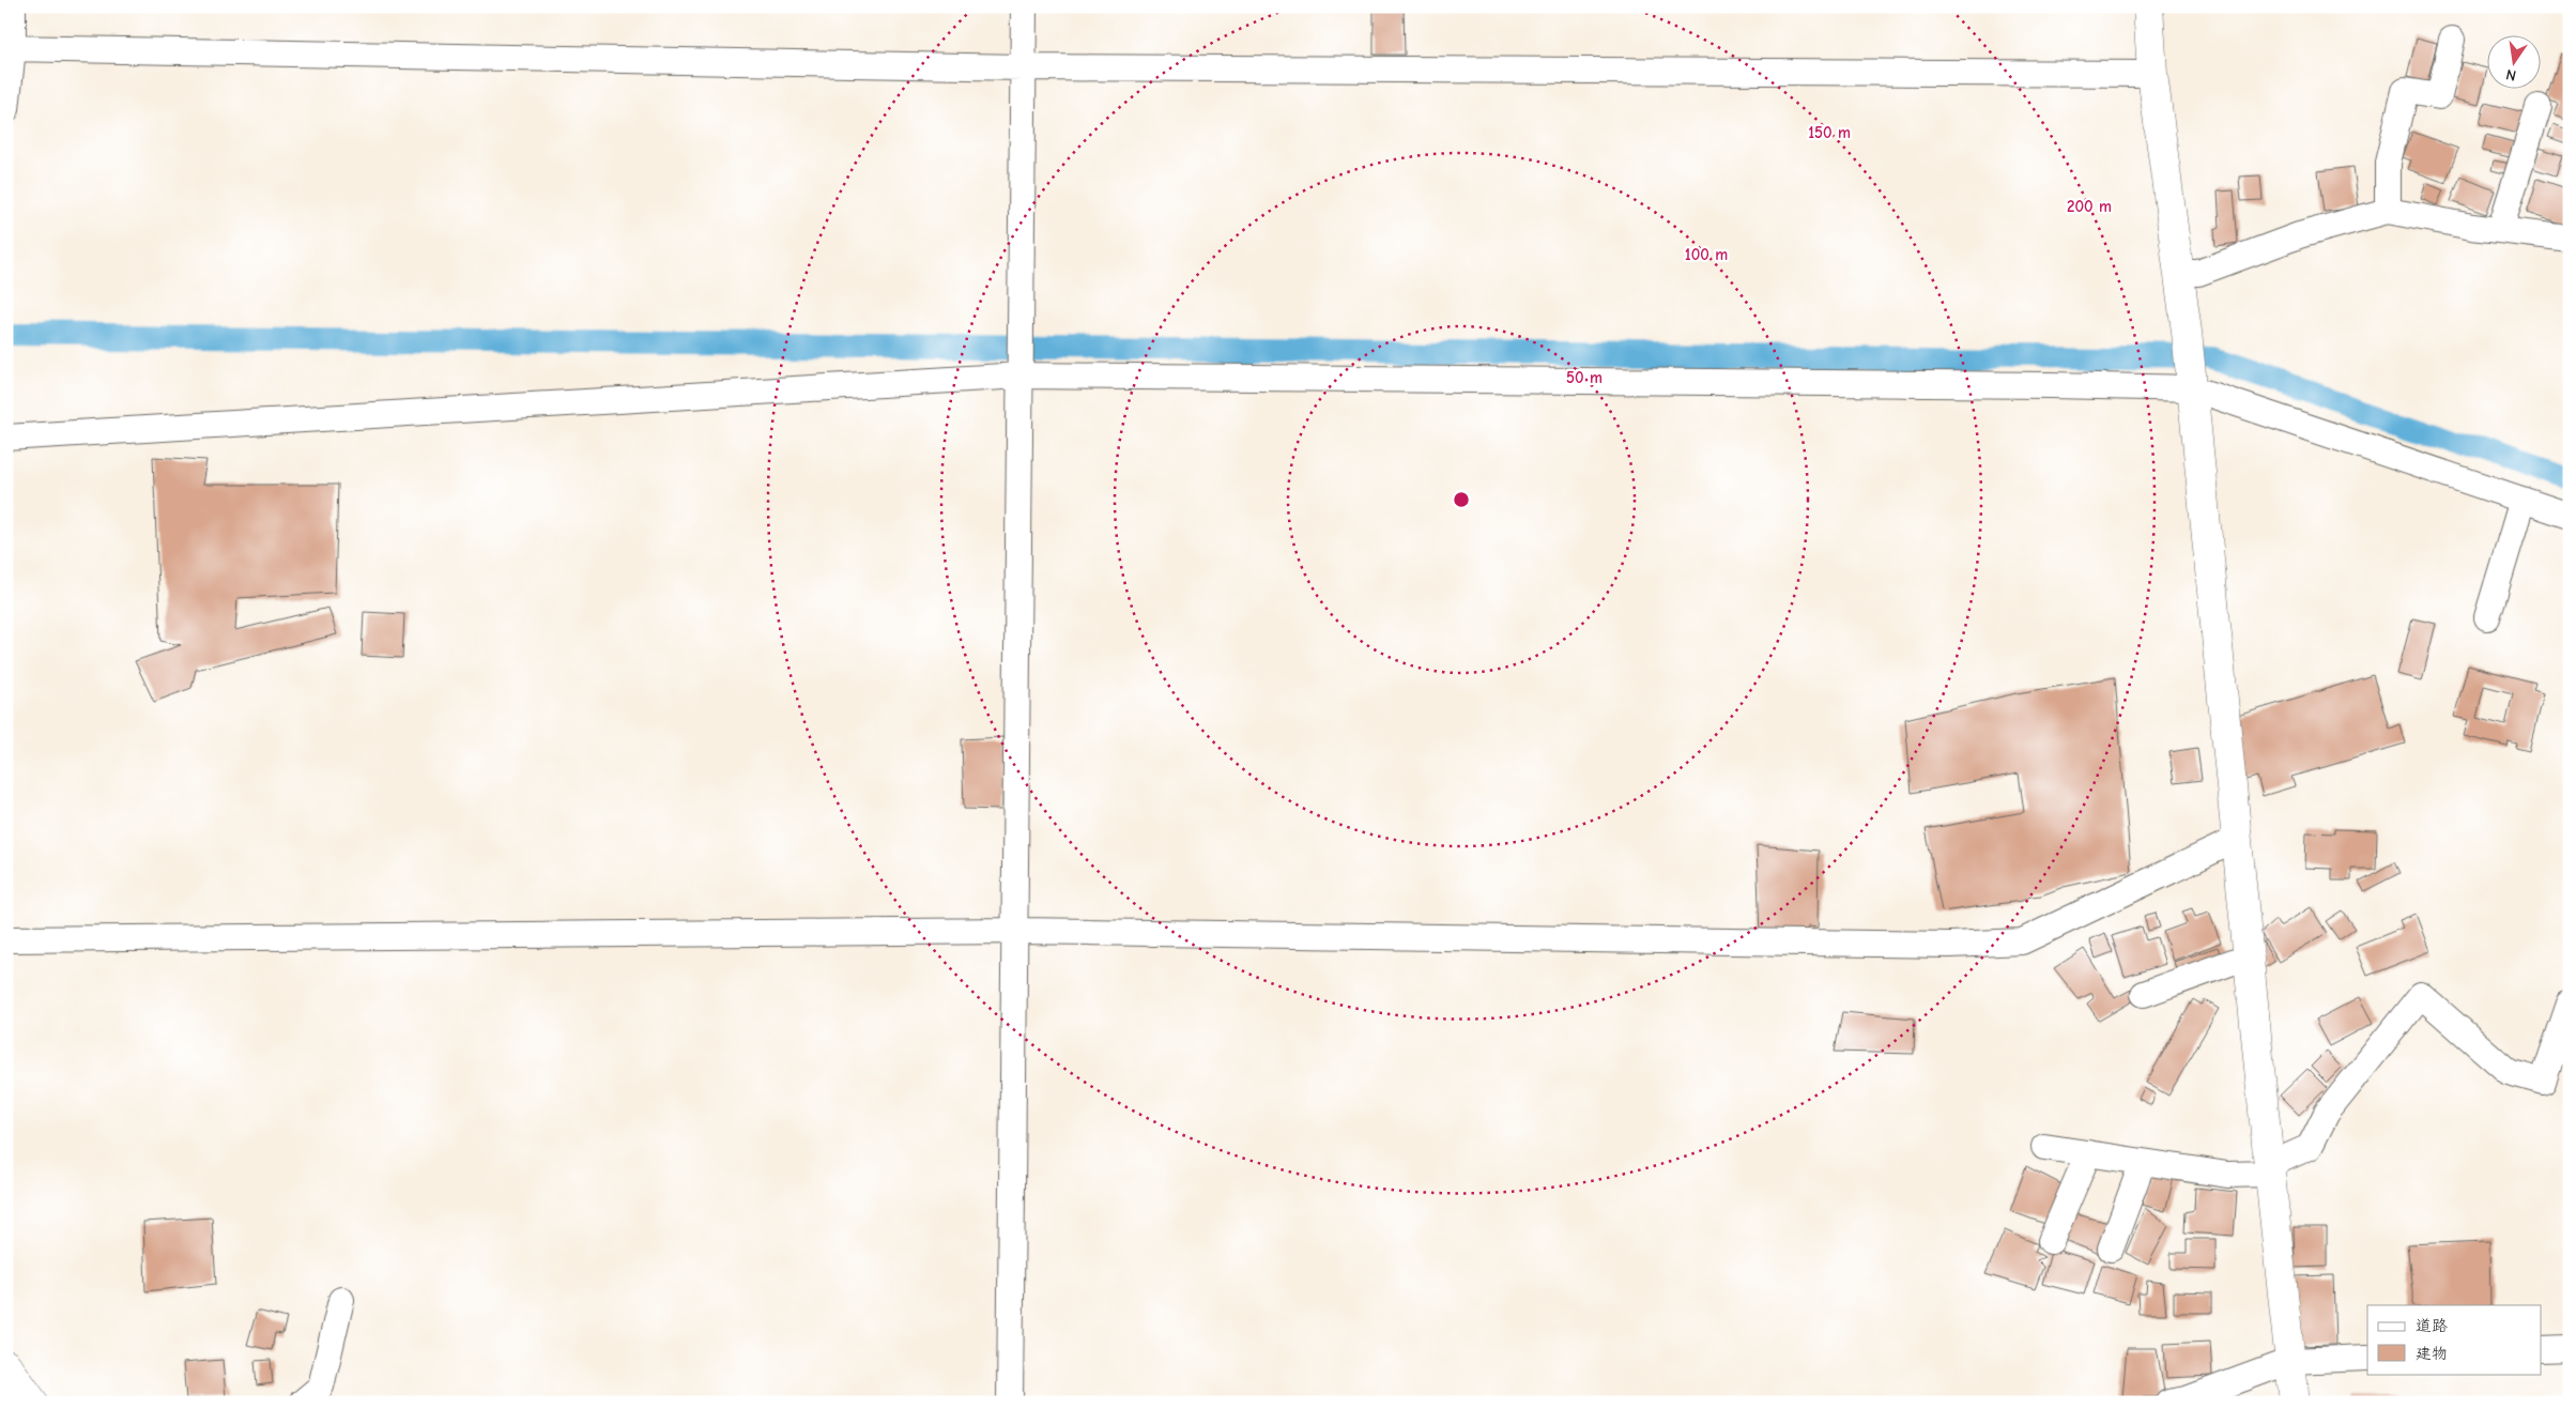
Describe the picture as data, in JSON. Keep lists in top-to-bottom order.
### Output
{
  "legend": ["道路", "建物"],
  "north": "bottom",
  "rings": [
    "150 m",
    "200 m",
    "100 m",
    "50 m"
  ]
}
